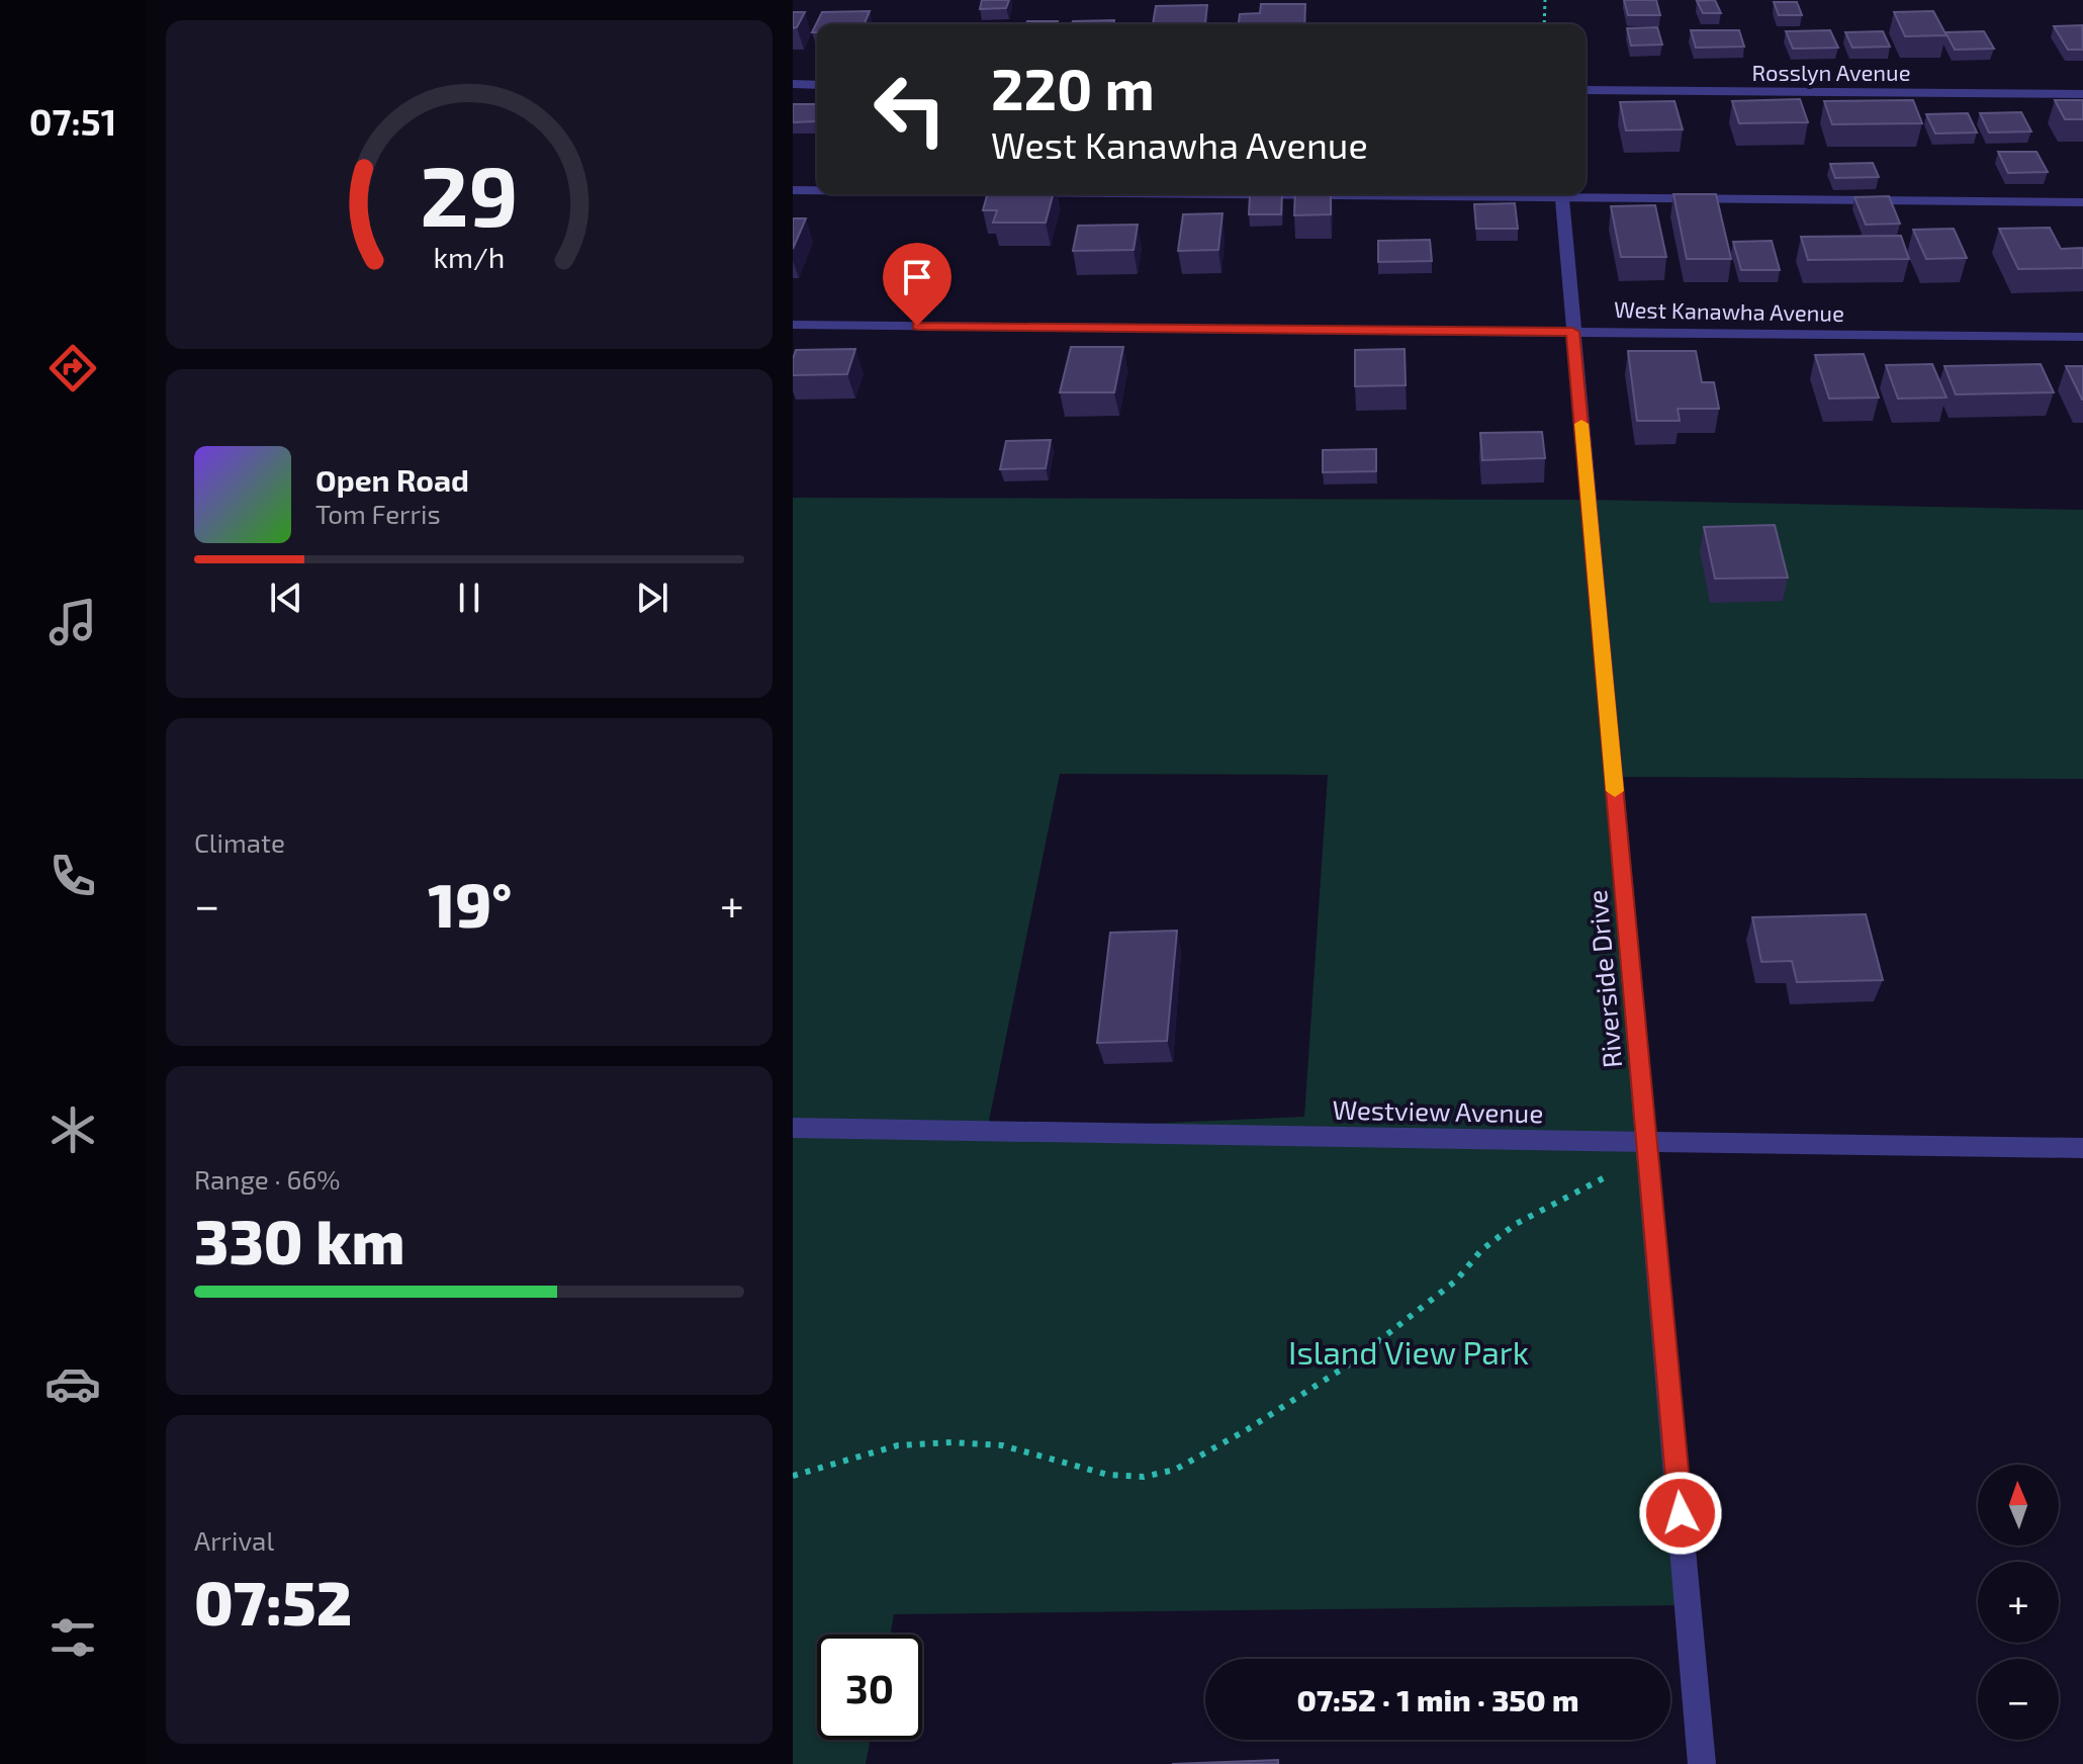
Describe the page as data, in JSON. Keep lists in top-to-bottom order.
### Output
{
  "streets": {
    "street": [
      "Rosslyn Avenue",
      "West Kanawha Avenue",
      "Riverside Drive",
      "Westview Avenue"
    ]
  },
  "crossings": [
    ["West Kanawha Avenue", "Riverside Drive"],
    ["Riverside Drive", "Westview Avenue"]
  ],
  "parks": ["Island View Park"],
  "north": "top",
  "page": {
    "tabs": "07:51",
    "turn": ["220 m", "West Kanawha Avenue"],
    "song": ["Open Road", "Tom Ferris"],
    "tile": [
      "Climate",
      ["Range · 66%", "330 km"],
      ["Arrival", "07:52"]
    ],
    "heat": ["−", "19°", "+"],
    "map_buttons": ["+", "−"],
    "limit": "30",
    "trip": "07:52 · 1 min · 350 m",
    "gauge": ["29", "km/h"]
  }
}
